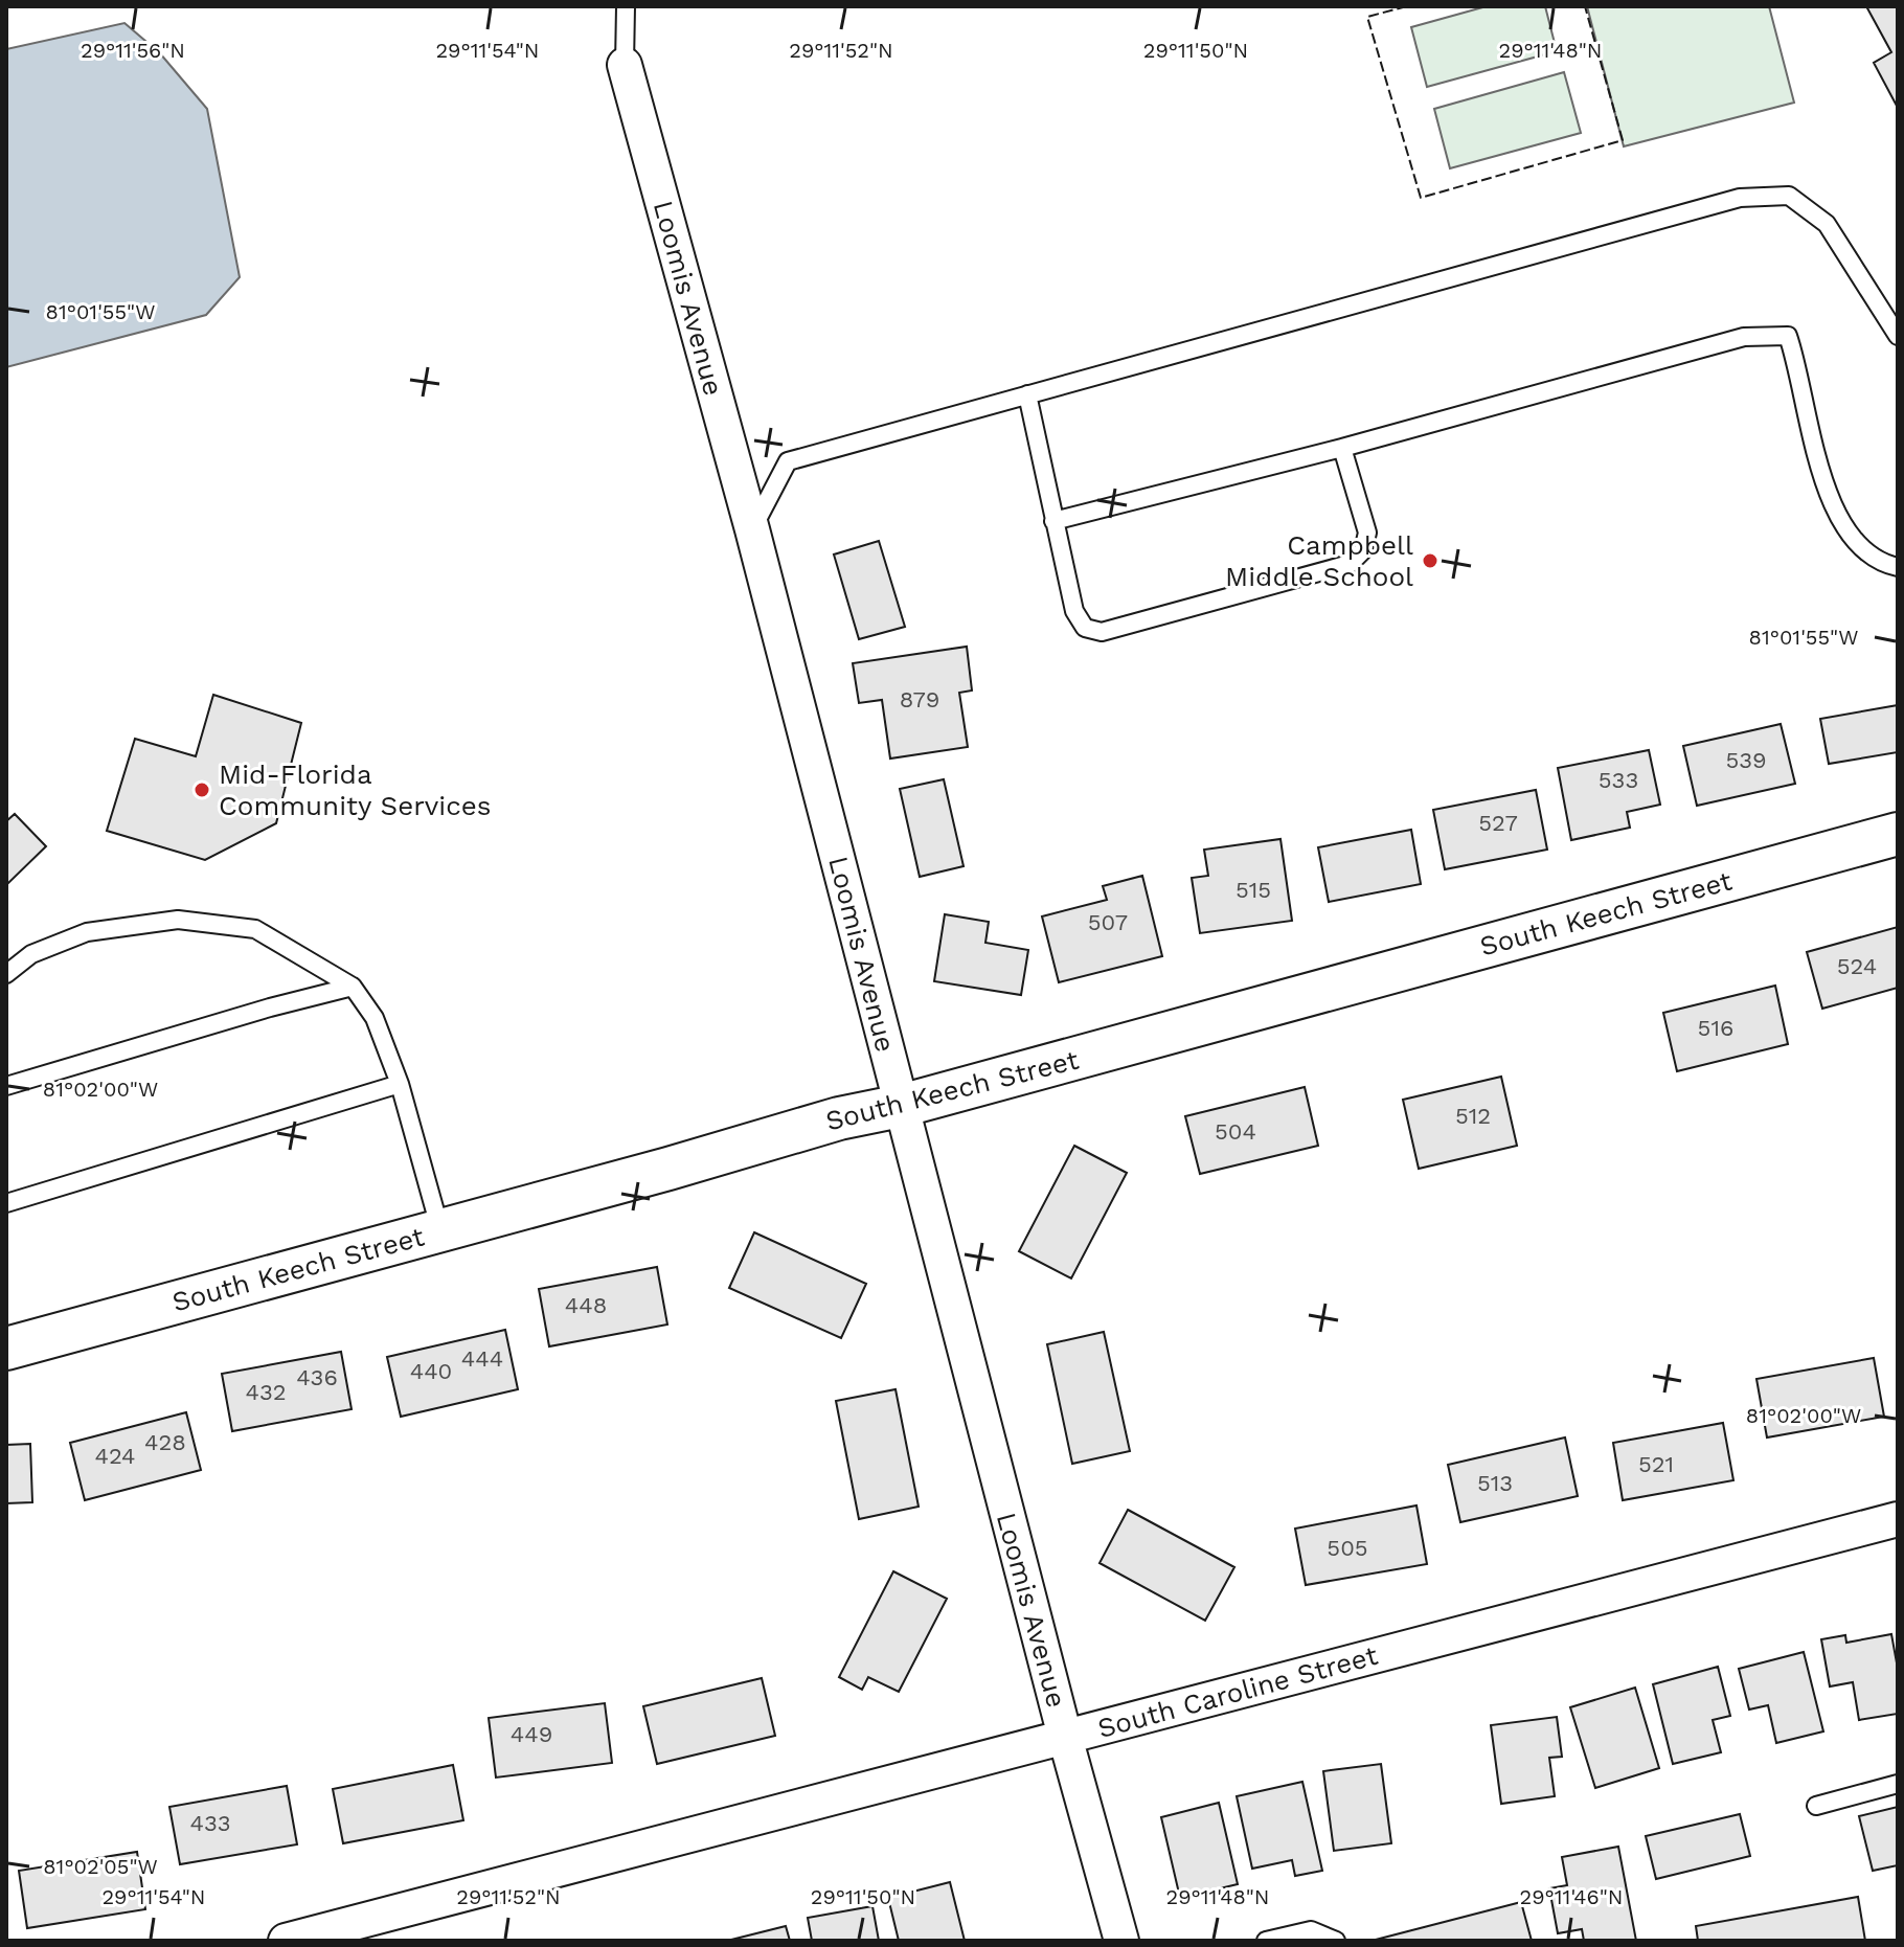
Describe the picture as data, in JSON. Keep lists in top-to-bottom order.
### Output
{
  "streets": {
    "street": ["Loomis Avenue", "South Keech Street", "South Caroline Street"]
  },
  "crossings": [
    ["Loomis Avenue", "South Keech Street"],
    ["Loomis Avenue", "South Caroline Street"]
  ],
  "places": ["Campbell Middle School", "Mid-Florida Community Services"],
  "house_numbers": [
    "879",
    "539",
    "533",
    "527",
    "515",
    "507",
    "524",
    "516",
    "512",
    "504",
    "448",
    "444",
    "440",
    "436",
    "432",
    "428",
    "424",
    "521",
    "513",
    "505",
    "449",
    "433"
  ],
  "coordinates": [
    "29°11'56\"N",
    "29°11'54\"N",
    "29°11'52\"N",
    "29°11'50\"N",
    "29°11'48\"N",
    "81°01'55\"W",
    "81°02'00\"W",
    "81°02'05\"W",
    "29°11'46\"N"
  ]
}
